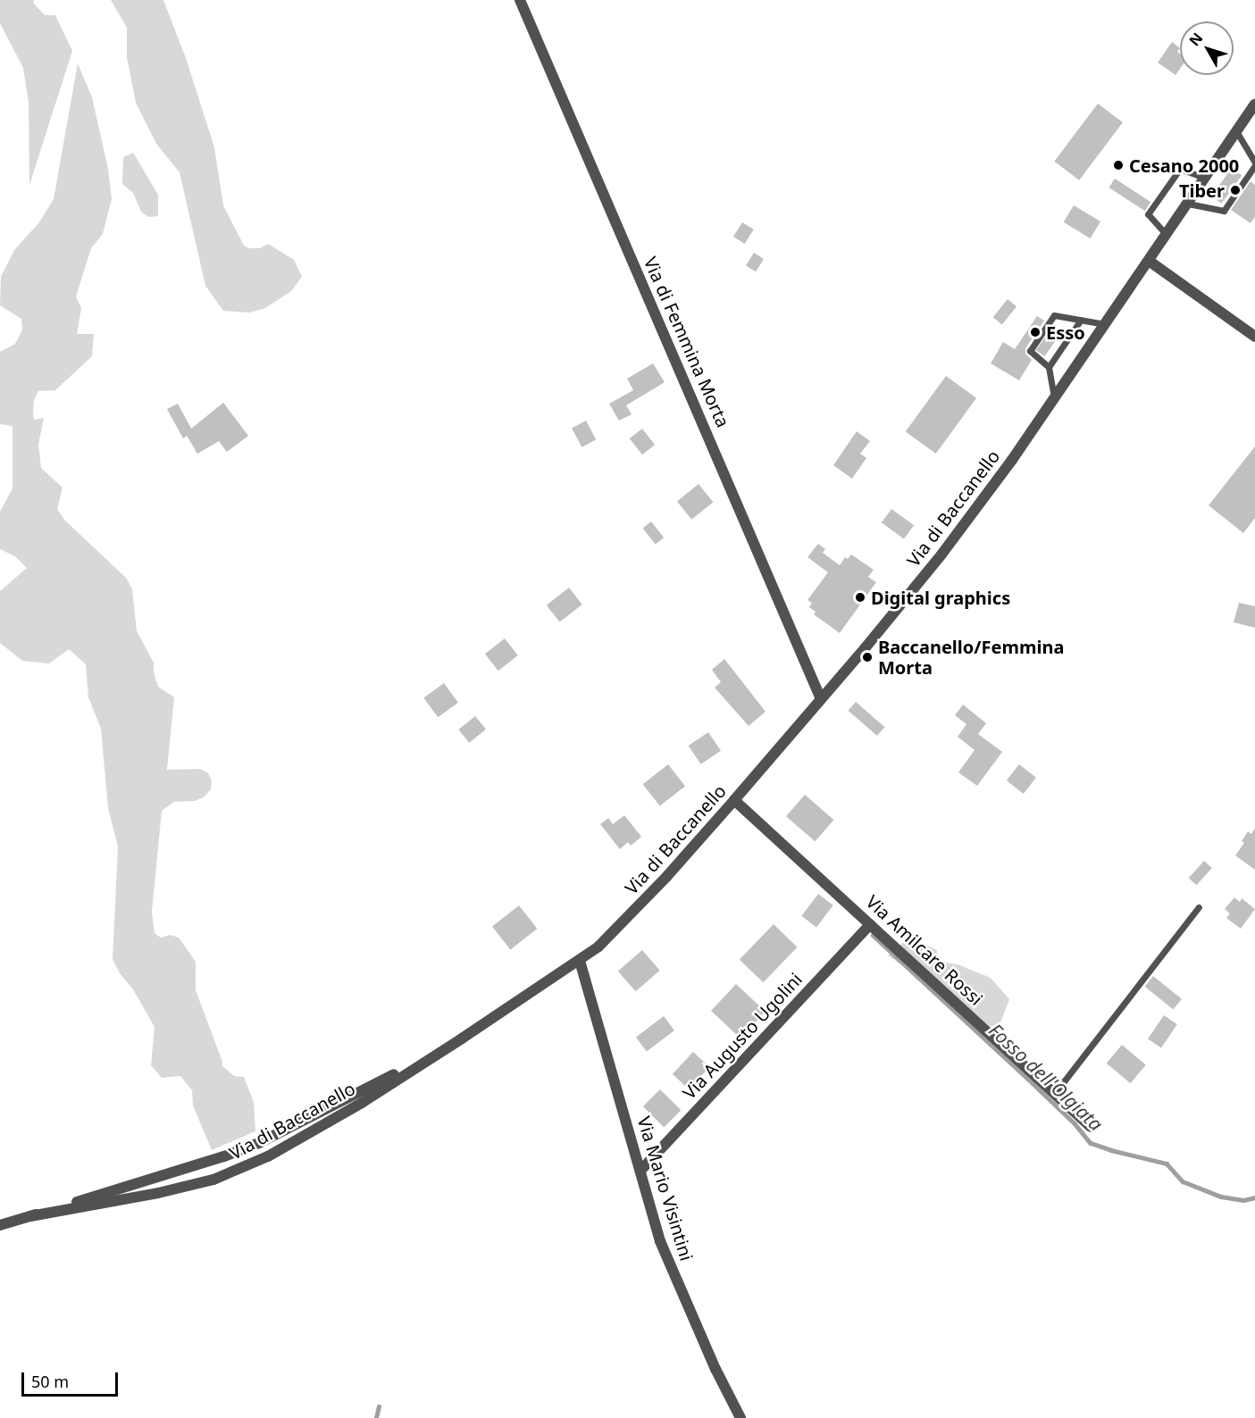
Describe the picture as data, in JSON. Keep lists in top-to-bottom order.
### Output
{
  "streets": {
    "street": [
      "Via di Femmina Morta",
      "Via di Baccanello",
      "Via Amilcare Rossi",
      "Via Augusto Ugolini",
      "Via Mario Visintini"
    ]
  },
  "crossings": [
    ["Via di Femmina Morta", "Via di Baccanello"],
    ["Via di Baccanello", "Via Amilcare Rossi"],
    ["Via di Baccanello", "Via Mario Visintini"],
    ["Via Amilcare Rossi", "Via Augusto Ugolini"],
    ["Via Augusto Ugolini", "Via Mario Visintini"]
  ],
  "water": ["Fosso dell'Olgiata"],
  "places": [
    "Cesano 2000",
    "Tiber",
    "Esso",
    "Digital graphics",
    "Baccanello/Femmina Morta"
  ],
  "scale_bar": "50 m",
  "north": "top left"
}
